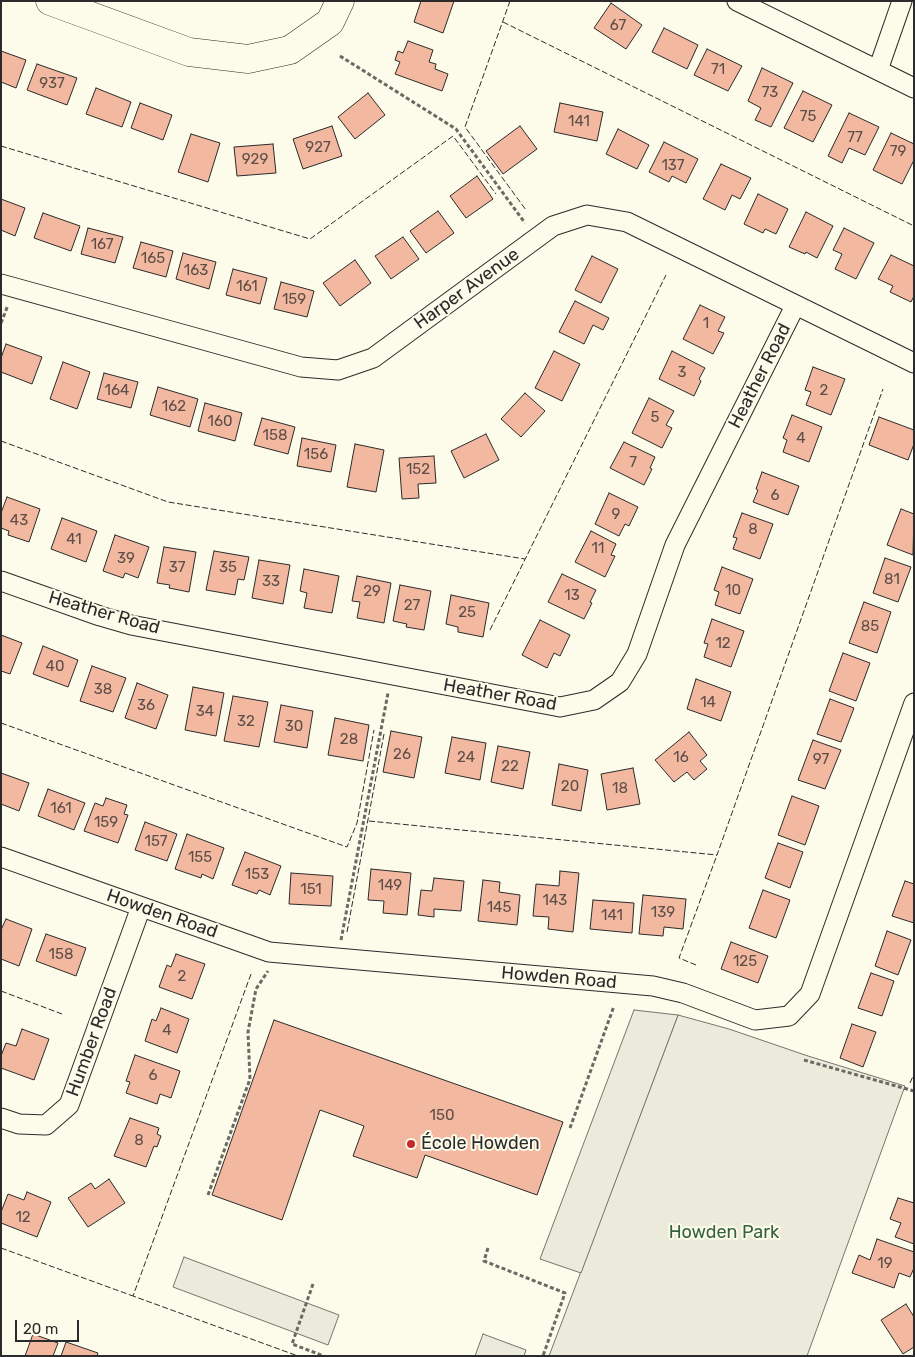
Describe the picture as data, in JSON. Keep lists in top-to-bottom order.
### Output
{
  "streets": {
    "street": [
      "Harper Avenue",
      "Heather Road",
      "Howden Road",
      "Humber Road"
    ]
  },
  "crossings": [
    ["Harper Avenue", "Heather Road"],
    ["Howden Road", "Humber Road"]
  ],
  "parks": ["Howden Park"],
  "places": ["École Howden"],
  "house_numbers": [
    "67",
    "71",
    "937",
    "73",
    "75",
    "141",
    "77",
    "927",
    "79",
    "929",
    "137",
    "167",
    "165",
    "163",
    "161",
    "159",
    "1",
    "3",
    "164",
    "2",
    "162",
    "5",
    "160",
    "158",
    "4",
    "156",
    "7",
    "152",
    "6",
    "9",
    "43",
    "8",
    "41",
    "11",
    "39",
    "37",
    "35",
    "81",
    "33",
    "10",
    "29",
    "13",
    "27",
    "25",
    "85",
    "12",
    "40",
    "38",
    "14",
    "36",
    "34",
    "32",
    "30",
    "28",
    "26",
    "24",
    "16",
    "97",
    "22",
    "20",
    "18",
    "161",
    "159",
    "157",
    "155",
    "153",
    "149",
    "151",
    "143",
    "145",
    "139",
    "141",
    "158",
    "125",
    "2",
    "4",
    "6",
    "150",
    "8",
    "12",
    "19"
  ],
  "scale_bar": "20 m"
}
